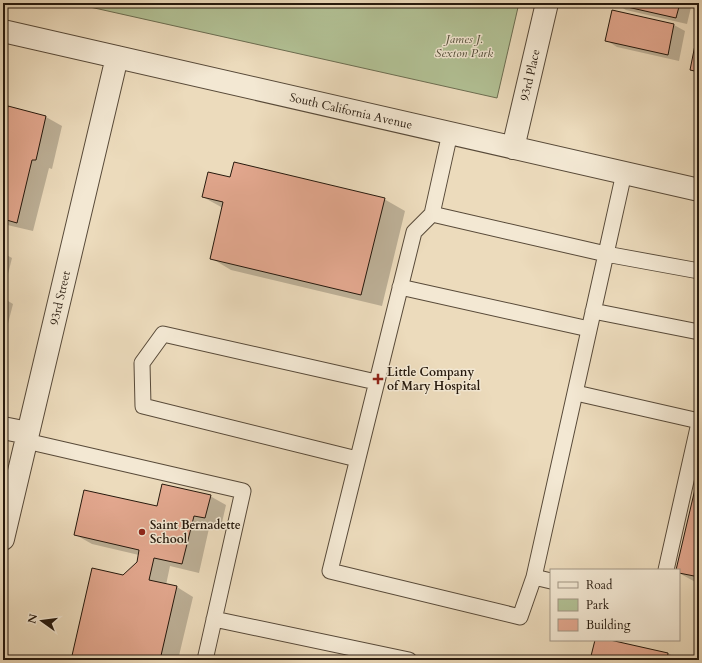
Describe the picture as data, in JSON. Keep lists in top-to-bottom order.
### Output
{
  "streets": {
    "street": ["93rd Place", "South California Avenue", "93rd Street"]
  },
  "crossings": [
    ["93rd Place", "South California Avenue"],
    ["South California Avenue", "93rd Street"]
  ],
  "parks": ["James J. Sexton Park"],
  "places": {
    "health": ["Little Company of Mary Hospital"],
    "other": ["Saint Bernadette School"]
  },
  "legend": ["Road", "Park", "Building"],
  "north": "left"
}
